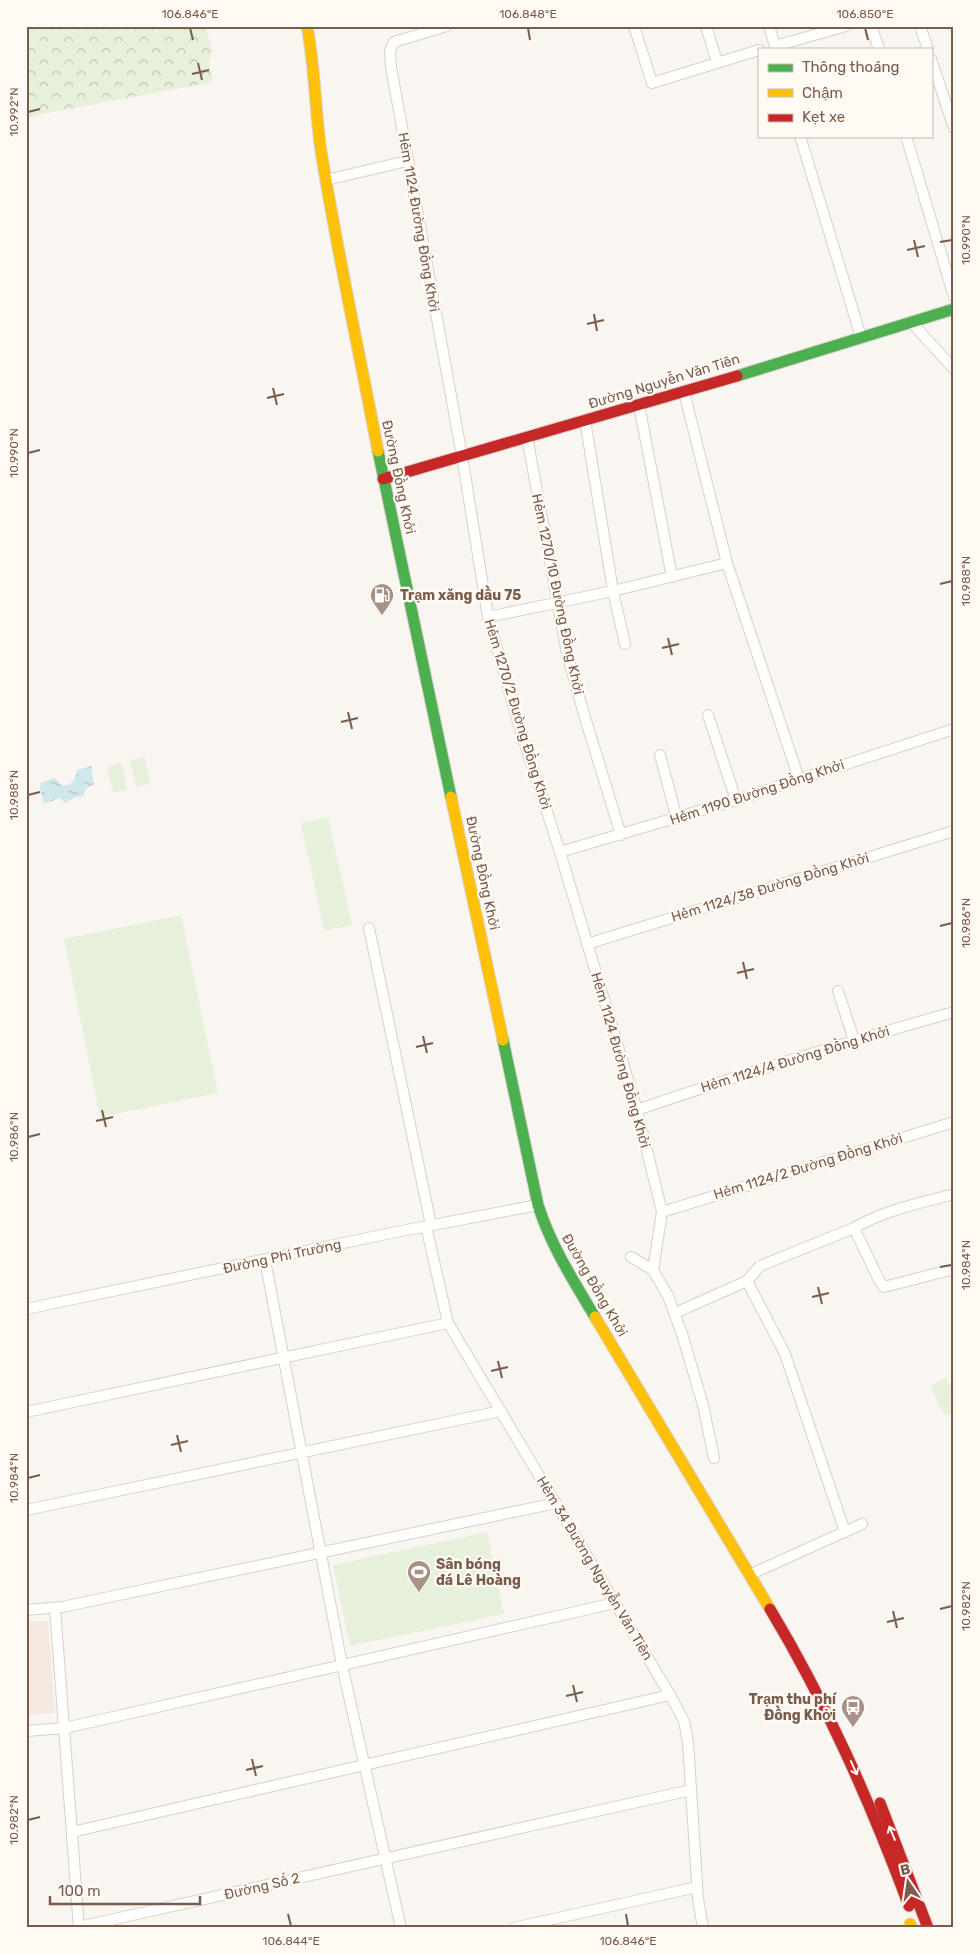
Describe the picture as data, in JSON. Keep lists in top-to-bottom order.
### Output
{
  "streets": {
    "main road": ["Đường Nguyễn Văn Tiên", "Đường Đồng Khởi"],
    "street": [
      "Hẻm 1124 Đường Đồng Khởi",
      "Hẻm 1270/10 Đường Đồng Khởi",
      "Hẻm 1270/2 Đường Đồng Khởi",
      "Hẻm 1190 Đường Đồng Khởi",
      "Hẻm 1124/38 Đường Đồng Khởi",
      "Hẻm 1124/4 Đường Đồng Khởi",
      "Hẻm 1124/2 Đường Đồng Khởi",
      "Đường Phi Trường",
      "Hẻm 34 Đường Nguyễn Văn Tiên",
      "Đường Số 2"
    ]
  },
  "crossings": [
    ["Hẻm 1124 Đường Đồng Khởi", "Đường Nguyễn Văn Tiên"],
    ["Hẻm 1124 Đường Đồng Khởi", "Hẻm 1270/2 Đường Đồng Khởi"],
    ["Hẻm 1124 Đường Đồng Khởi", "Hẻm 1190 Đường Đồng Khởi"],
    ["Hẻm 1124 Đường Đồng Khởi", "Hẻm 1124/38 Đường Đồng Khởi"],
    ["Hẻm 1124 Đường Đồng Khởi", "Hẻm 1124/4 Đường Đồng Khởi"],
    ["Hẻm 1124 Đường Đồng Khởi", "Hẻm 1124/2 Đường Đồng Khởi"],
    ["Đường Nguyễn Văn Tiên", "Đường Đồng Khởi"],
    ["Đường Nguyễn Văn Tiên", "Hẻm 1270/10 Đường Đồng Khởi"],
    ["Đường Nguyễn Văn Tiên", "Hẻm 1270/2 Đường Đồng Khởi"],
    ["Đường Đồng Khởi", "Đường Phi Trường"],
    ["Hẻm 1270/10 Đường Đồng Khởi", "Hẻm 1190 Đường Đồng Khởi"],
    ["Hẻm 1270/2 Đường Đồng Khởi", "Hẻm 1190 Đường Đồng Khởi"],
    ["Đường Phi Trường", "Hẻm 34 Đường Nguyễn Văn Tiên"],
    ["Hẻm 34 Đường Nguyễn Văn Tiên", "Đường Số 2"]
  ],
  "places": {
    "fuel station": ["Trạm xăng dầu 75"],
    "sports": ["Sân bóng đá Lê Hoàng"],
    "bus stop": ["Trạm thu phí Đồng Khởi"]
  },
  "legend": ["Thông thoáng", "Chậm", "Kẹt xe"],
  "scale_bar": "100 m",
  "north": "top",
  "coordinates": [
    "106.846°E",
    "106.848°E",
    "106.850°E",
    "10.992°N",
    "10.990°N",
    "10.988°N",
    "10.986°N",
    "10.984°N",
    "10.982°N",
    "106.844°E"
  ]
}
